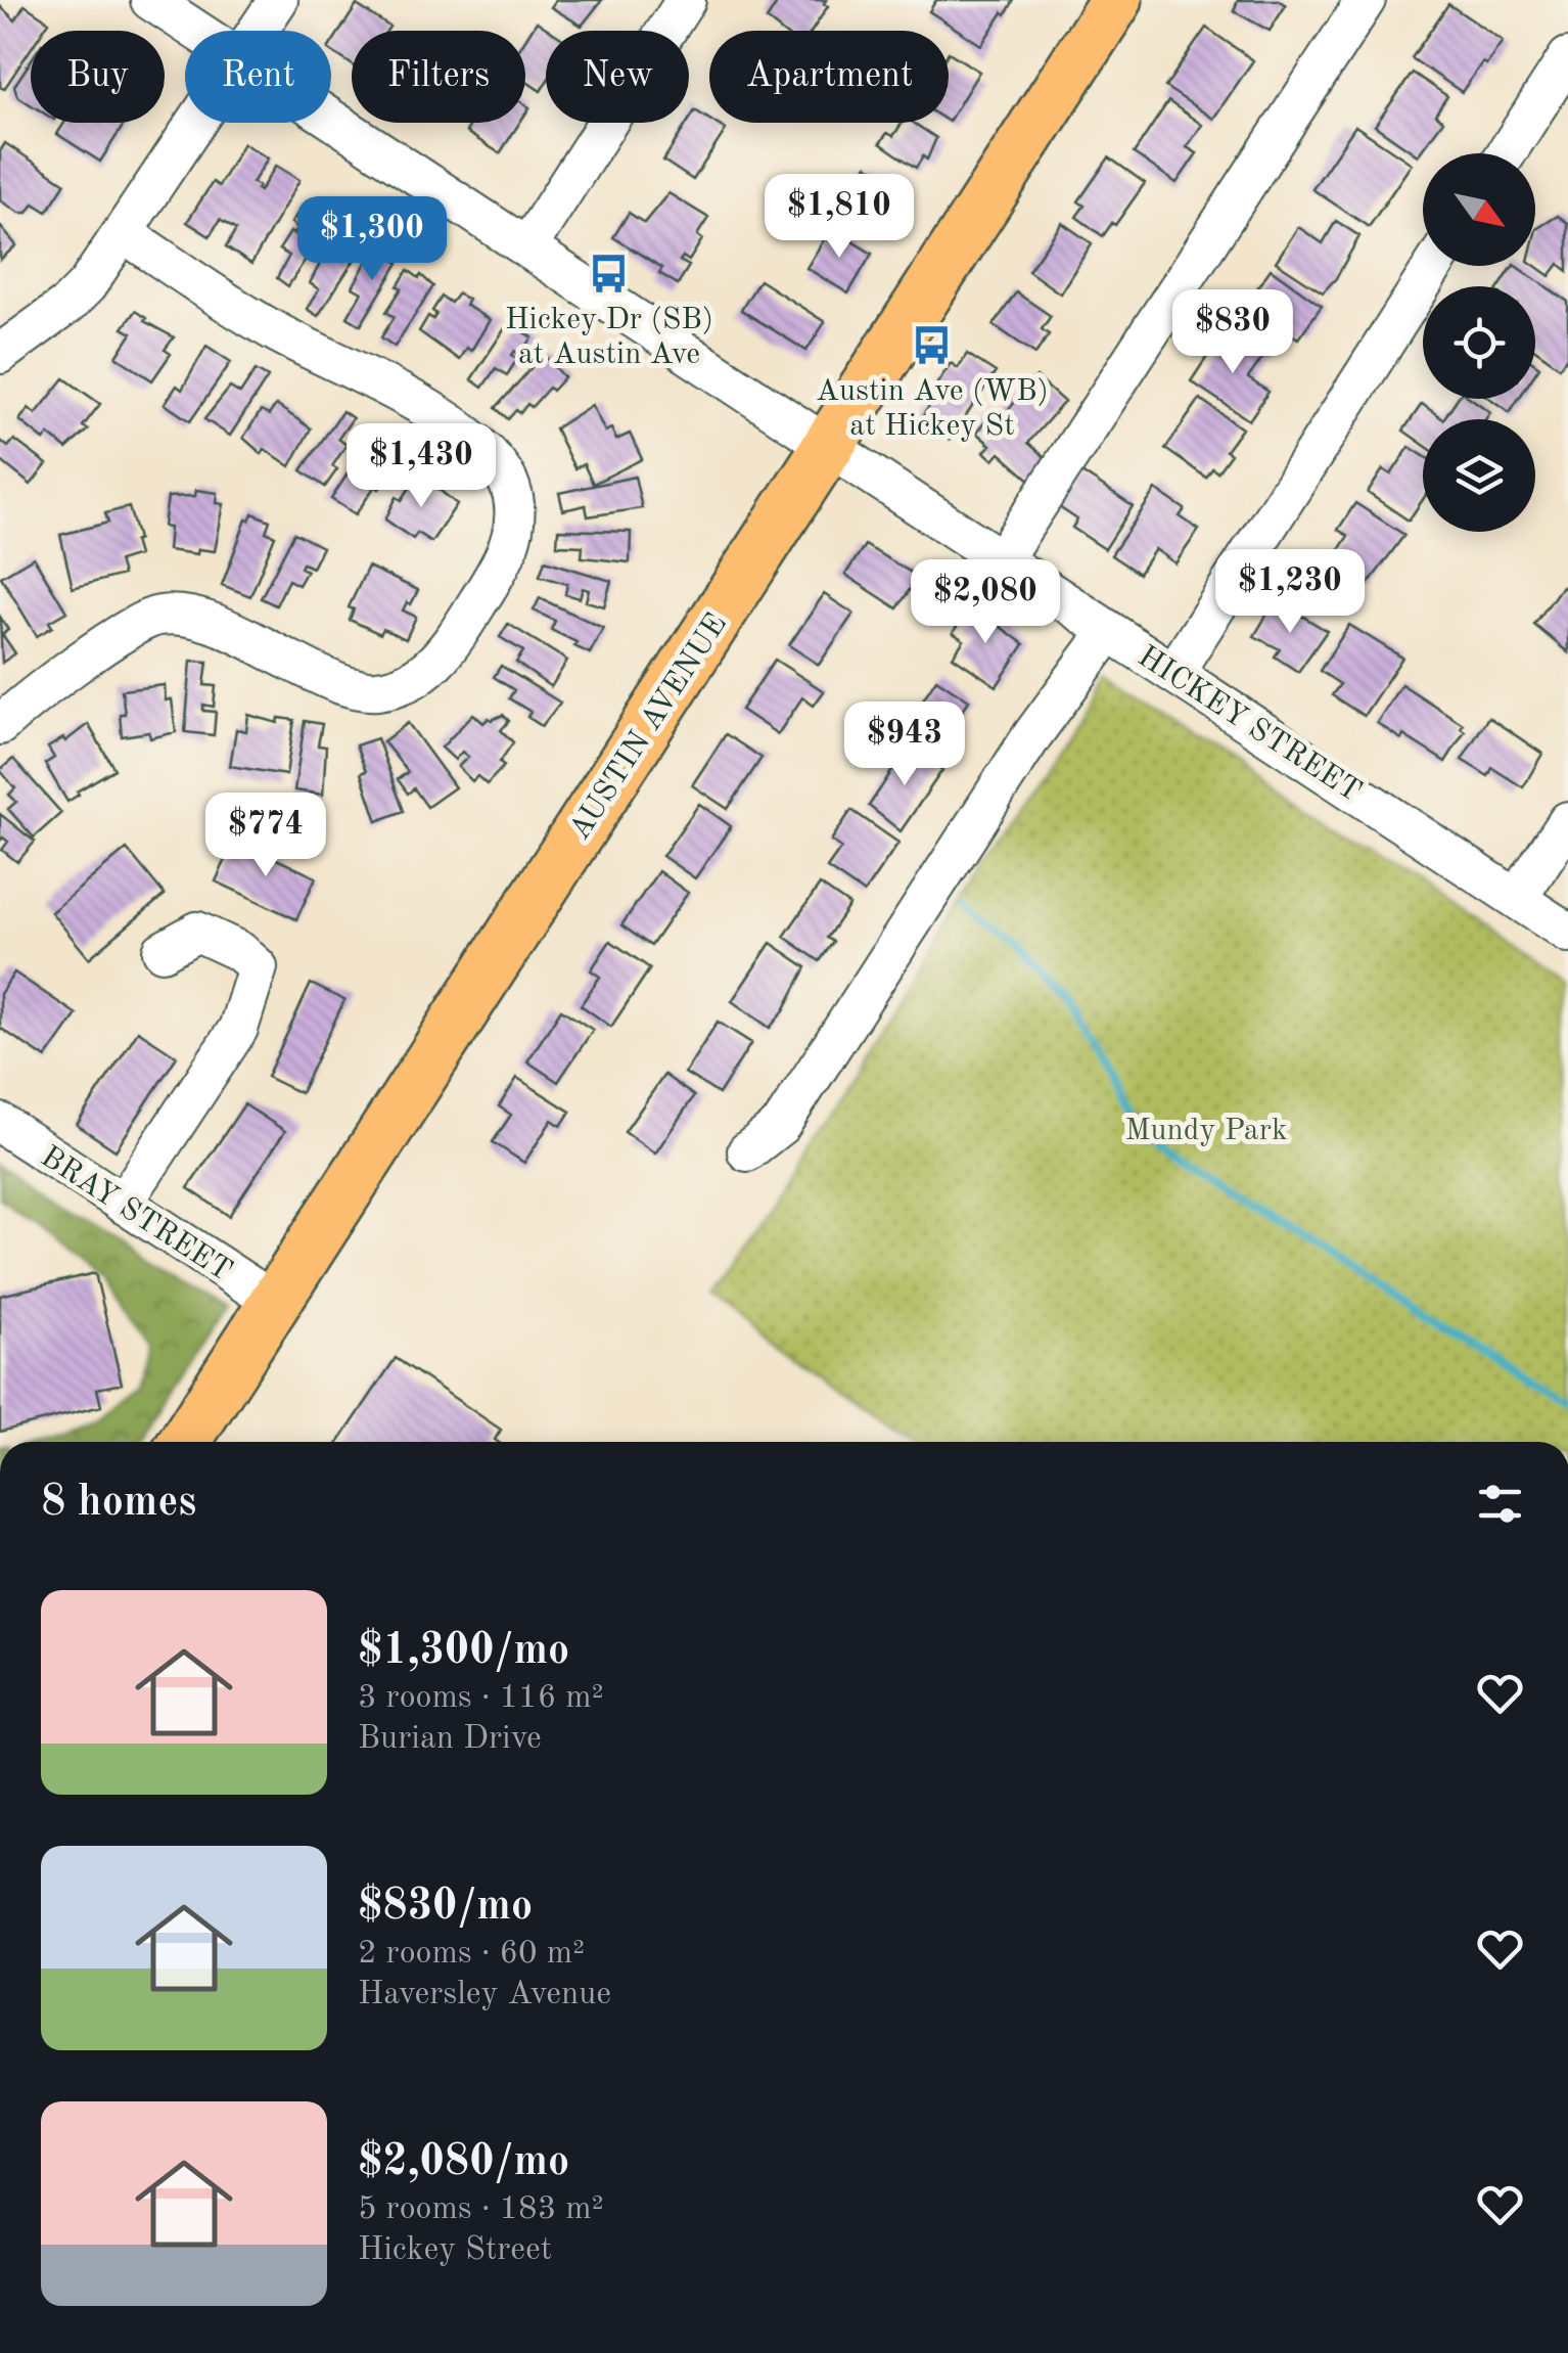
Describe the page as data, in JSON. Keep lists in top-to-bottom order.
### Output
{
  "streets": {
    "main road": ["AUSTIN AVENUE"],
    "street": ["HICKEY STREET", "BRAY STREET"]
  },
  "crossings": [
    ["HICKEY STREET", "AUSTIN AVENUE"],
    ["AUSTIN AVENUE", "BRAY STREET"]
  ],
  "parks": ["Mundy Park"],
  "places": {
    "bus stop": ["Hickey Dr (SB) at Austin Ave", "Austin Ave (WB) at Hickey St"]
  },
  "north": "bottom right",
  "page": {
    "chip": [
      "Buy",
      "Rent",
      "Filters",
      "New",
      "Apartment"
    ],
    "price": [
      "$1,810",
      "$1,300",
      "$830",
      "$1,430",
      "$1,230",
      "$2,080",
      "$943",
      "$774"
    ],
    "heading": "8 homes",
    "list": [
      {
        "name": "$1,300/mo",
        "note": "3 rooms · 116 m² · Burian Drive"
      },
      {
        "name": "$830/mo",
        "note": "2 rooms · 60 m² · Haversley Avenue"
      },
      {
        "name": "$2,080/mo",
        "note": "5 rooms · 183 m² · Hickey Street"
      }
    ]
  }
}
